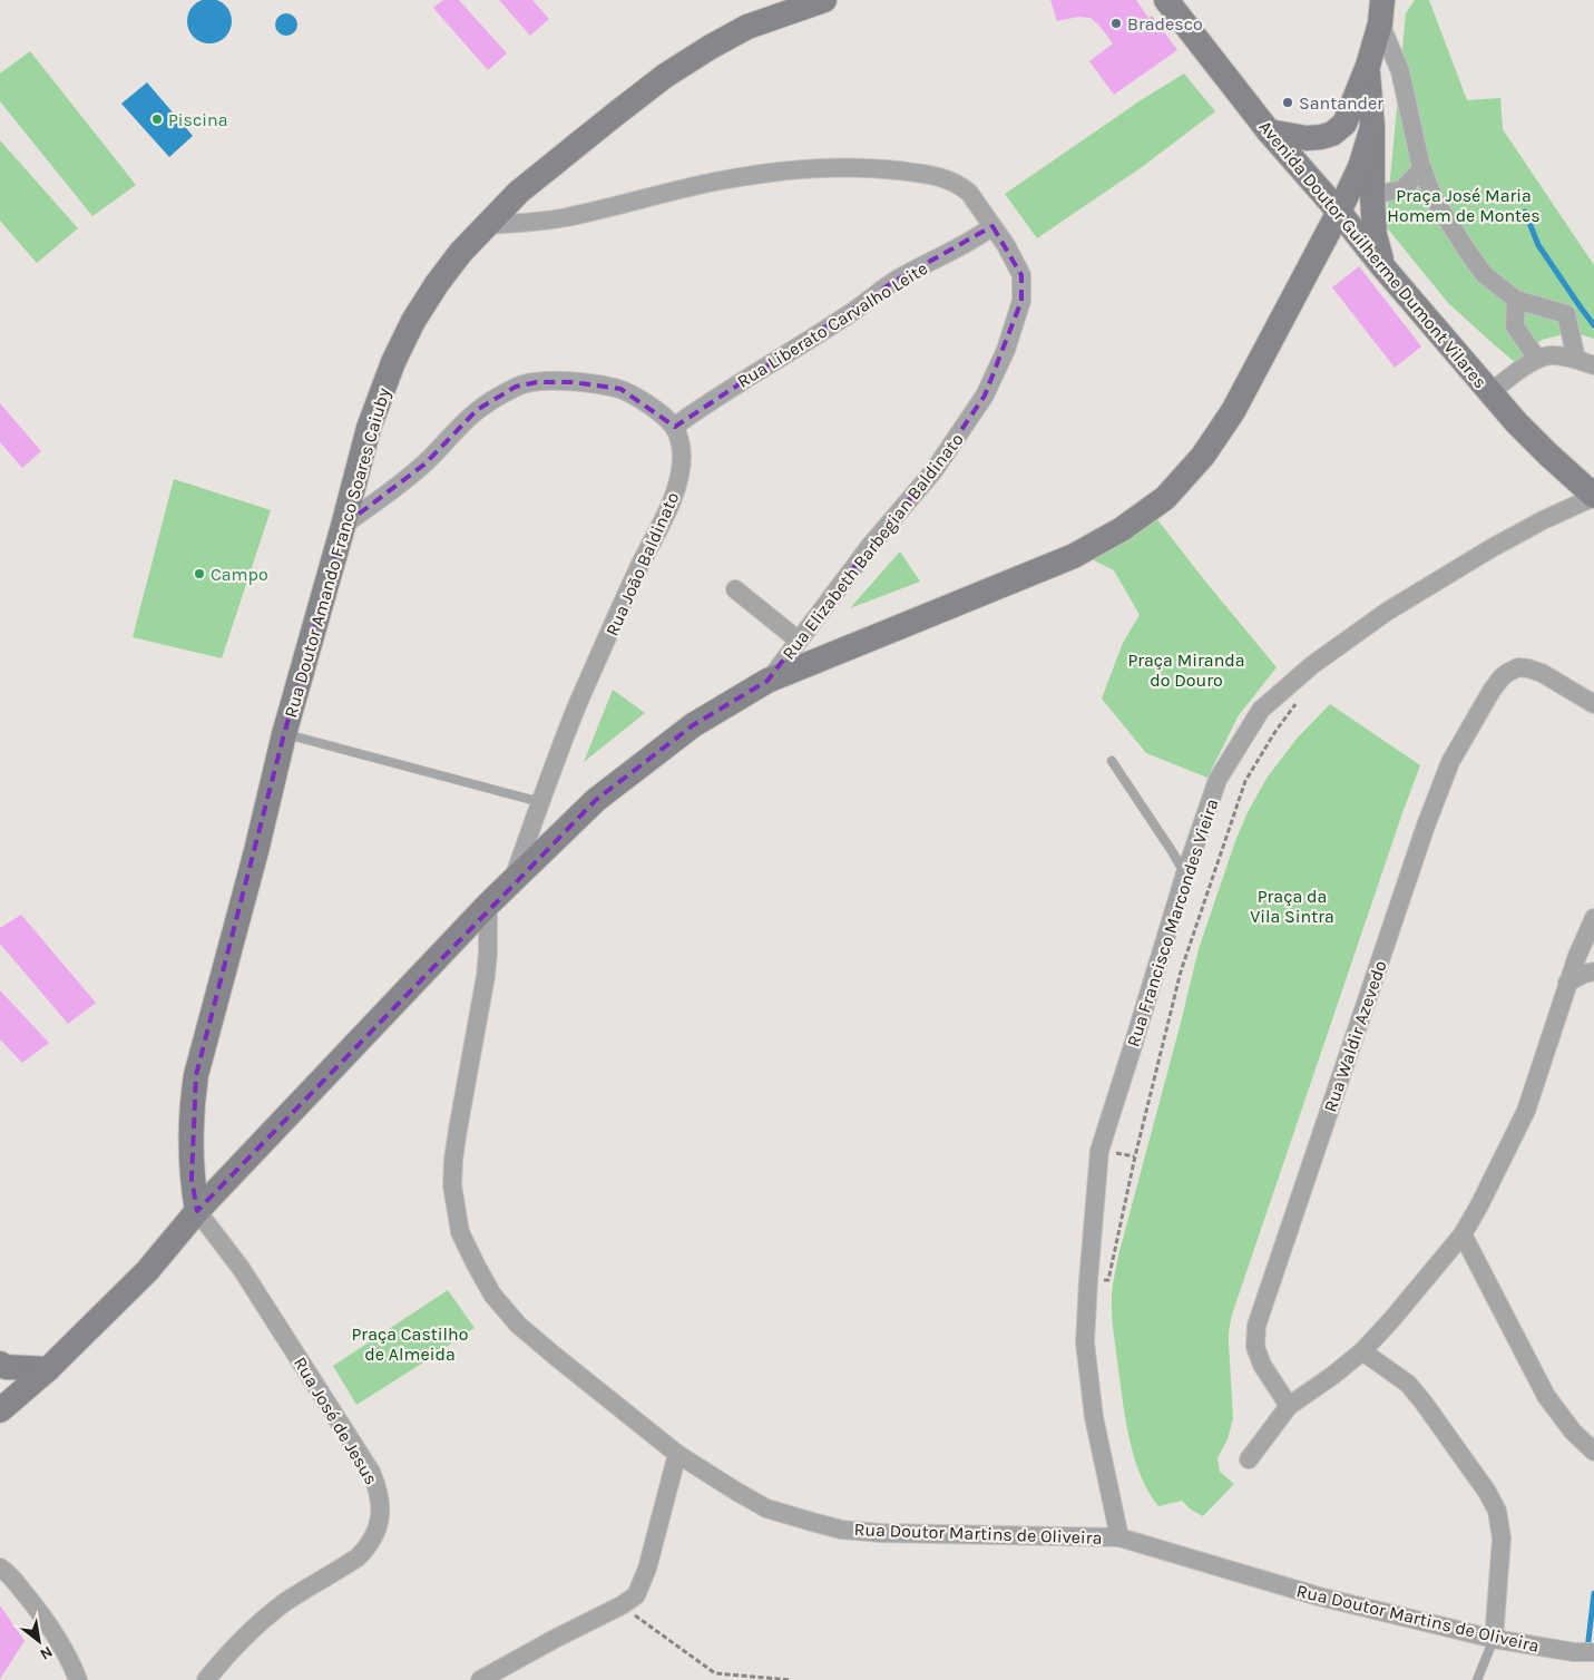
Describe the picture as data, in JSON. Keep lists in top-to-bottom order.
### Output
{
  "streets": {
    "street": [
      "Avenida Doutor Guilherme Dumont Vilares",
      "Rua Liberato Carvalho Leite",
      "Rua Elizabeth Barbegian Baldinato",
      "Rua Doutor Amando Franco Soares Caiuby",
      "Rua João Baldinato",
      "Rua Francisco Marcondes Vieira",
      "Rua Waldir Azevedo",
      "Rua José de Jesus",
      "Rua Doutor Martins de Oliveira"
    ]
  },
  "crossings": [
    ["Avenida Doutor Guilherme Dumont Vilares", "Rua Francisco Marcondes Vieira"],
    ["Rua Liberato Carvalho Leite", "Rua Elizabeth Barbegian Baldinato"],
    ["Rua Liberato Carvalho Leite", "Rua João Baldinato"],
    ["Rua Elizabeth Barbegian Baldinato", "Rua Doutor Amando Franco Soares Caiuby"],
    ["Rua Doutor Amando Franco Soares Caiuby", "Rua José de Jesus"],
    ["Rua Francisco Marcondes Vieira", "Rua Doutor Martins de Oliveira"]
  ],
  "parks": [
    "Praça José Maria Homem de Montes",
    "Praça Miranda do Douro",
    "Praça da Vila Sintra",
    "Praça Castilho de Almeida"
  ],
  "places": [
    "Bradesco",
    "Santander",
    "Piscina",
    "Campo"
  ],
  "north": "bottom right"
}
